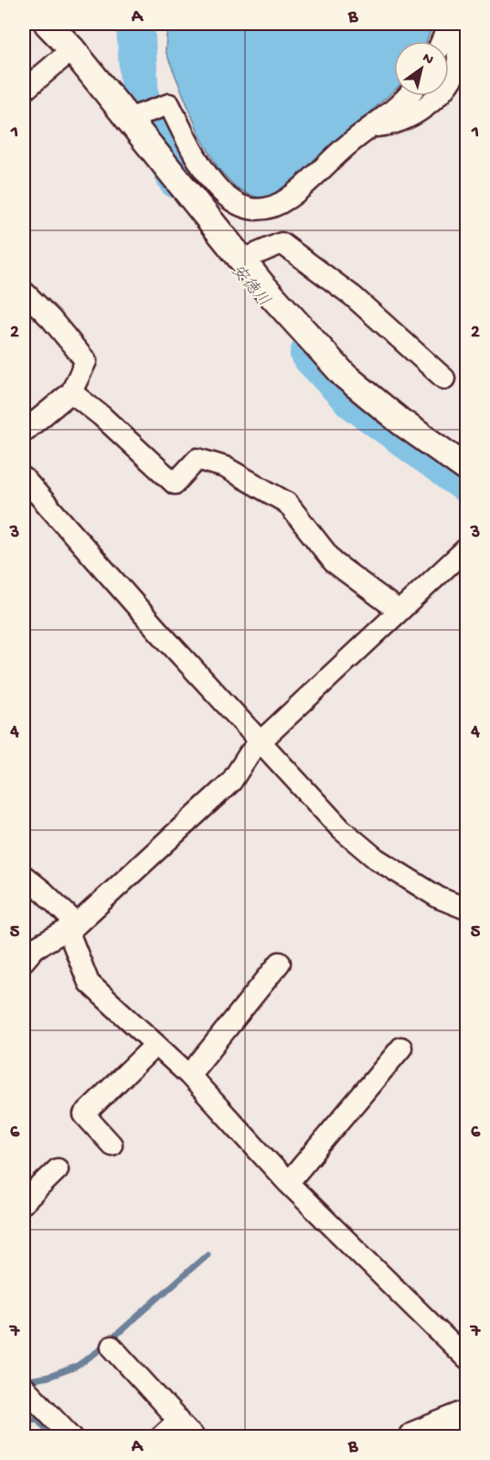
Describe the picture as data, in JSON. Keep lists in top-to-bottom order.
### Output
{
  "water": ["安徳川"],
  "north": "top right",
  "grid": {
    "columns": ["A", "B"],
    "rows": [
      "1",
      "2",
      "3",
      "4",
      "5",
      "6",
      "7"
    ]
  }
}
